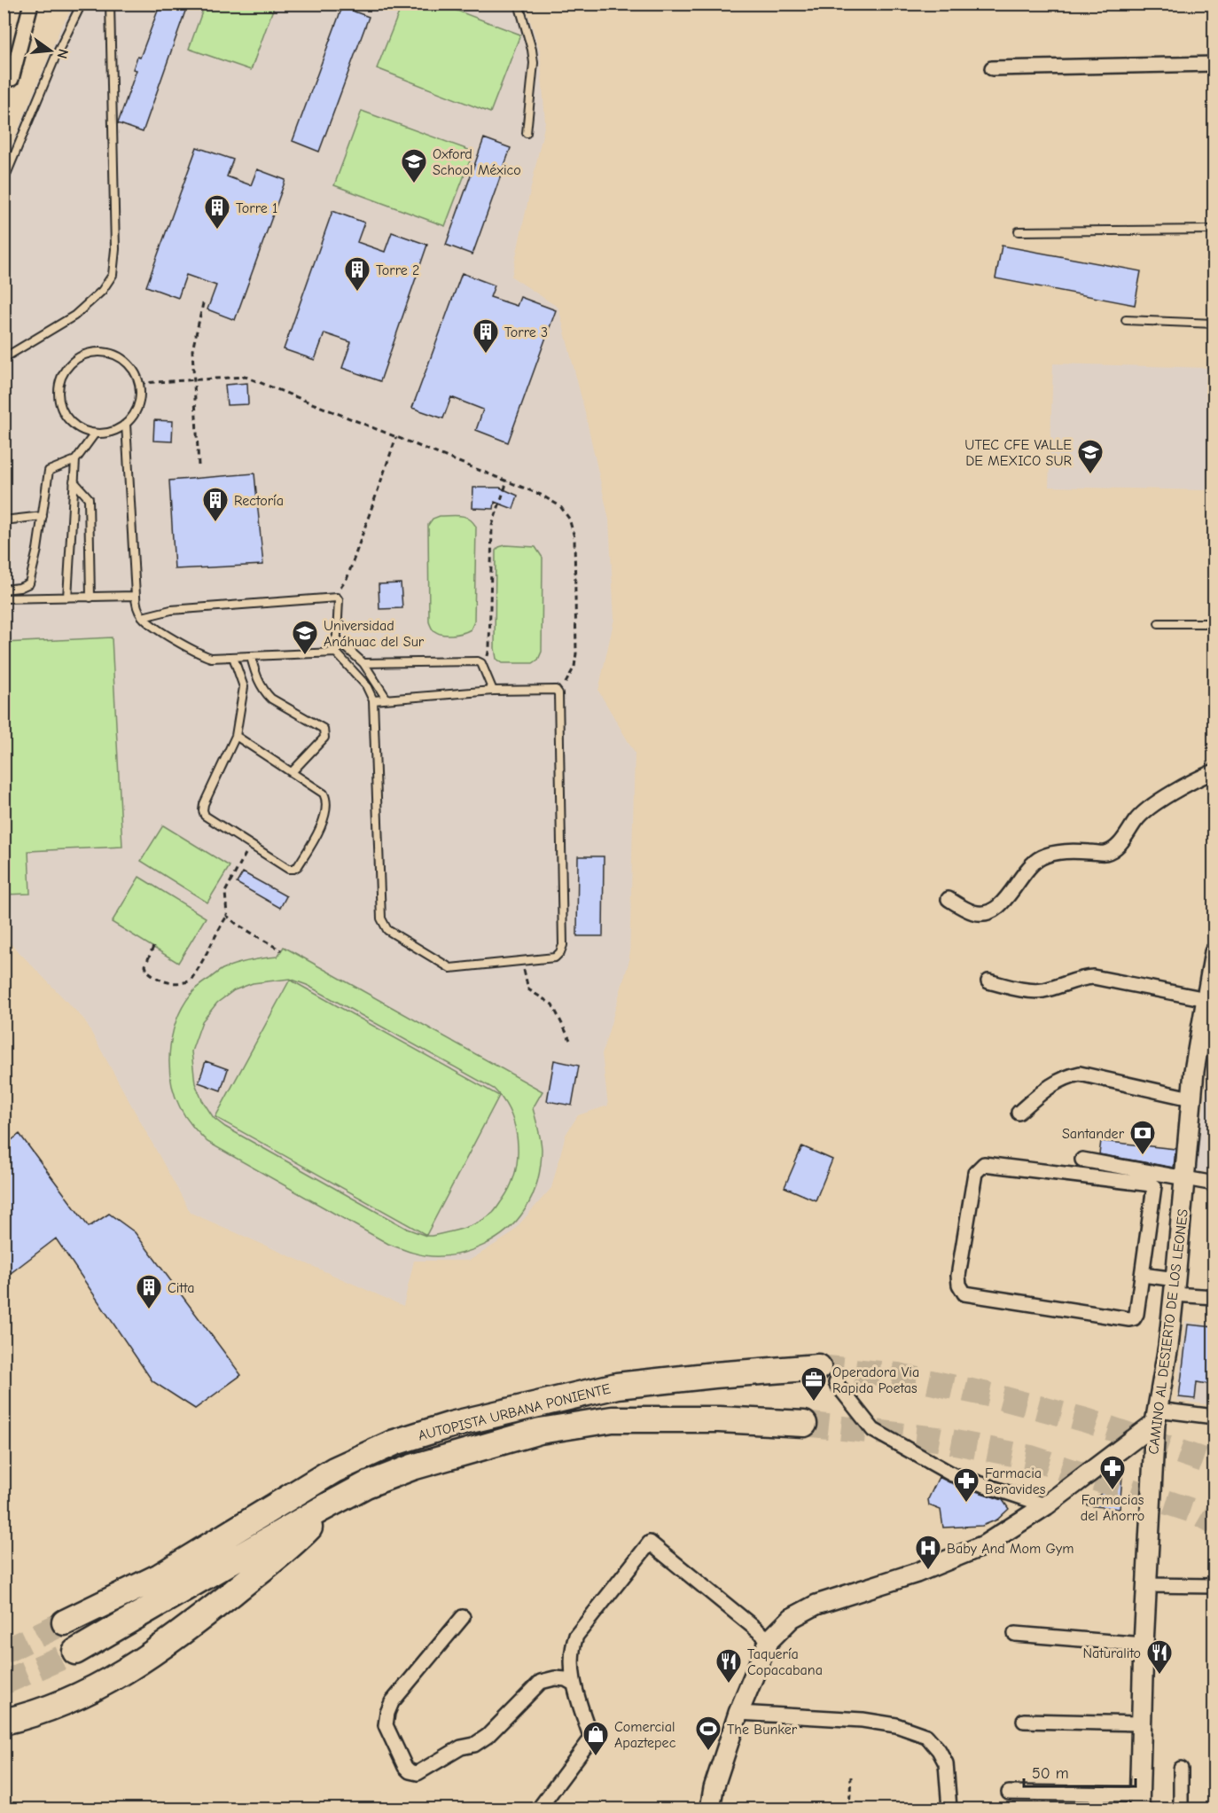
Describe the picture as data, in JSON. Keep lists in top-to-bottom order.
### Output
{
  "streets": {
    "highway": ["AUTOPISTA URBANA PONIENTE"],
    "main road": ["CAMINO AL DESIERTO DE LOS LEONES"]
  },
  "places": {
    "school or university": ["Oxford School México", "UTEC CFE VALLE DE MEXICO SUR", "Universidad Anáhuac del Sur"],
    "building": [
      "Torre 1",
      "Torre 2",
      "Torre 3",
      "Rectoría",
      "Citta"
    ],
    "bank": ["Santander"],
    "office": ["Operadora Via Rapida Poetas"],
    "pharmacy": ["Farmacias del Ahorro", "Farmacia Benavides"],
    "hospital": ["Baby And Mom Gym"],
    "restaurant": ["Naturalito", "Taquería Copacabana"],
    "sports": ["The Bunker"],
    "shop": ["Comercial Apaztepec"]
  },
  "scale_bar": "50 m",
  "north": "right"
}
